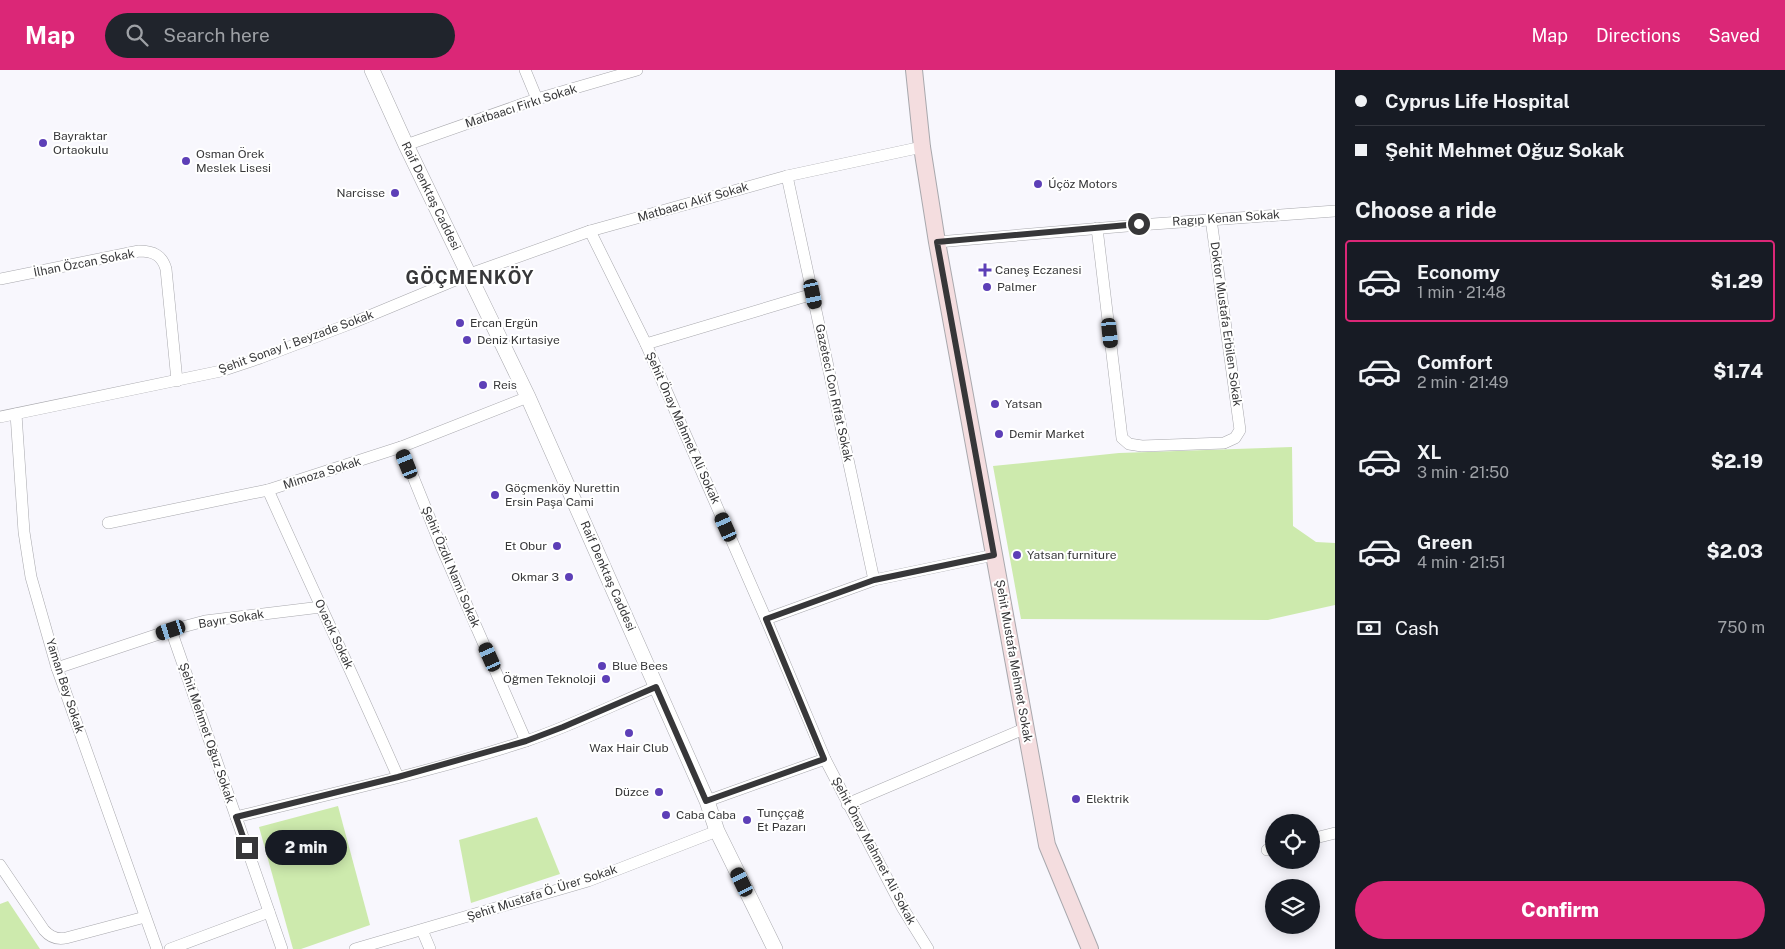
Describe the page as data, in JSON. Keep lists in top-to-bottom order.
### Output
{
  "streets": {
    "main road": ["Şehit Mustafa Mehmet Sokak"],
    "street": [
      "Matbaacı Firkı Sokak",
      "Raif Denktaş Caddesi",
      "Matbaacı Akif Sokak",
      "Ragıp Kenan Sokak",
      "İlhan Özcan Sokak",
      "Doktor Mustafa Erbilen Sokak",
      "Şehit Sonay İ. Beyzade Sokak",
      "Gazeteci Con Rıfat Sokak",
      "Şehit Önay Mahmet Ali Sokak",
      "Mimoza Sokak",
      "Şehit Özdıl Nami Sokak",
      "Bayır Sokak",
      "Ovacık Sokak",
      "Yaman Bey Sokak",
      "Şehit Mehmet Oğuz Sokak",
      "Şehit Mustafa Ö. Ürer Sokak"
    ]
  },
  "crossings": [
    ["Matbaacı Firkı Sokak", "Raif Denktaş Caddesi"],
    ["Raif Denktaş Caddesi", "Matbaacı Akif Sokak"],
    ["Raif Denktaş Caddesi", "Şehit Sonay İ. Beyzade Sokak"],
    ["Raif Denktaş Caddesi", "Mimoza Sokak"],
    ["Raif Denktaş Caddesi", "Şehit Mustafa Ö. Ürer Sokak"],
    ["Matbaacı Akif Sokak", "Şehit Sonay İ. Beyzade Sokak"],
    ["Matbaacı Akif Sokak", "Gazeteci Con Rıfat Sokak"],
    ["Matbaacı Akif Sokak", "Şehit Önay Mahmet Ali Sokak"],
    ["Matbaacı Akif Sokak", "Şehit Mustafa Mehmet Sokak"],
    ["Ragıp Kenan Sokak", "Doktor Mustafa Erbilen Sokak"],
    ["Ragıp Kenan Sokak", "Şehit Mustafa Mehmet Sokak"],
    ["İlhan Özcan Sokak", "Şehit Sonay İ. Beyzade Sokak"],
    ["Şehit Sonay İ. Beyzade Sokak", "Yaman Bey Sokak"],
    ["Mimoza Sokak", "Şehit Özdıl Nami Sokak"],
    ["Mimoza Sokak", "Ovacık Sokak"],
    ["Bayır Sokak", "Ovacık Sokak"],
    ["Bayır Sokak", "Yaman Bey Sokak"],
    ["Bayır Sokak", "Şehit Mehmet Oğuz Sokak"]
  ],
  "districts": ["GÖÇMENKÖY"],
  "places": {
    "other": [
      "Bayraktar Ortaokulu",
      "Osman Örek Meslek Lisesi",
      "Úçöz Motors",
      "Narcisse",
      "Palmer",
      "Ercan Ergün",
      "Deniz Kırtasiye",
      "Reis",
      "Yatsan",
      "Demir Market",
      "Göçmenköy Nurettin Ersin Paşa Cami",
      "Et Obur",
      "Yatsan furniture",
      "Okmar 3",
      "Blue Bees",
      "Öğmen Teknoloji",
      "Wax Hair Club",
      "Düzce",
      "Elektrik",
      "Caba Caba",
      "Tunççağ Et Pazarı"
    ],
    "health": ["Caneş Eczanesi"]
  },
  "page": {
    "header": "Map",
    "search": "Search here",
    "nav": ["Map", "Directions", "Saved"],
    "banner": ["Cyprus Life Hospital", "Şehit Mehmet Oğuz Sokak"],
    "heading": "Choose a ride",
    "list": [
      {
        "name": "Economy",
        "note": "1 min · 21:48",
        "value": "$1.29"
      },
      {
        "name": "Comfort",
        "note": "2 min · 21:49",
        "value": "$1.74"
      },
      {
        "name": "XL",
        "note": "3 min · 21:50",
        "value": "$2.19"
      },
      {
        "name": "Green",
        "note": "4 min · 21:51",
        "value": "$2.03"
      }
    ],
    "pay": ["Cash", "750 m"],
    "bubble": "2 min",
    "buttons": "Confirm"
  }
}
